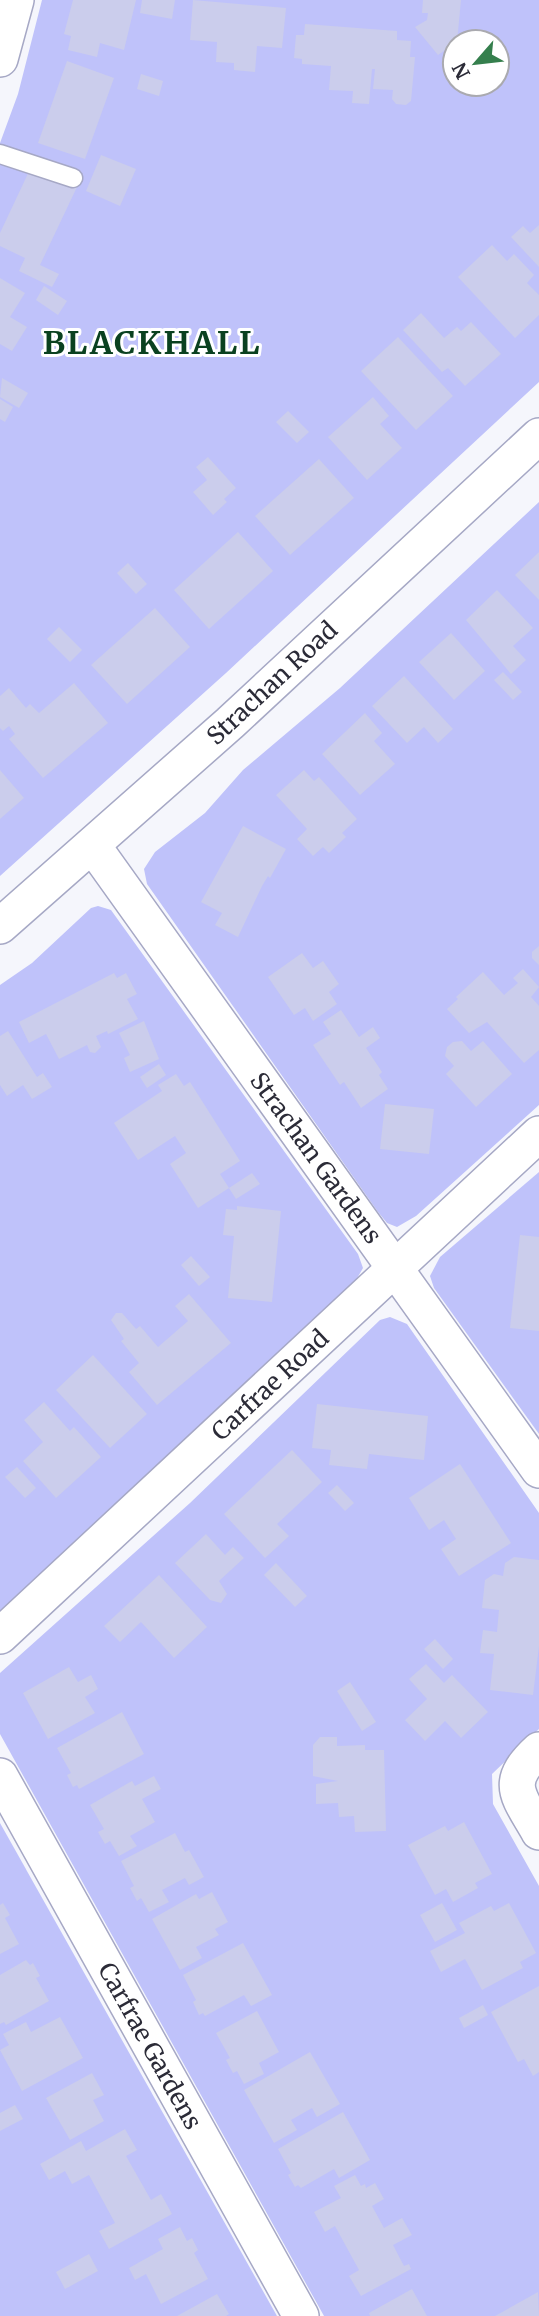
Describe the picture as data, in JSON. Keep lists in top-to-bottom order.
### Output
{
  "streets": {
    "street": [
      "Strachan Road",
      "Strachan Gardens",
      "Carfrae Road",
      "Carfrae Gardens"
    ]
  },
  "crossings": [
    ["Strachan Road", "Strachan Gardens"],
    ["Strachan Gardens", "Carfrae Road"]
  ],
  "districts": ["BLACKHALL"],
  "north": "bottom left"
}
